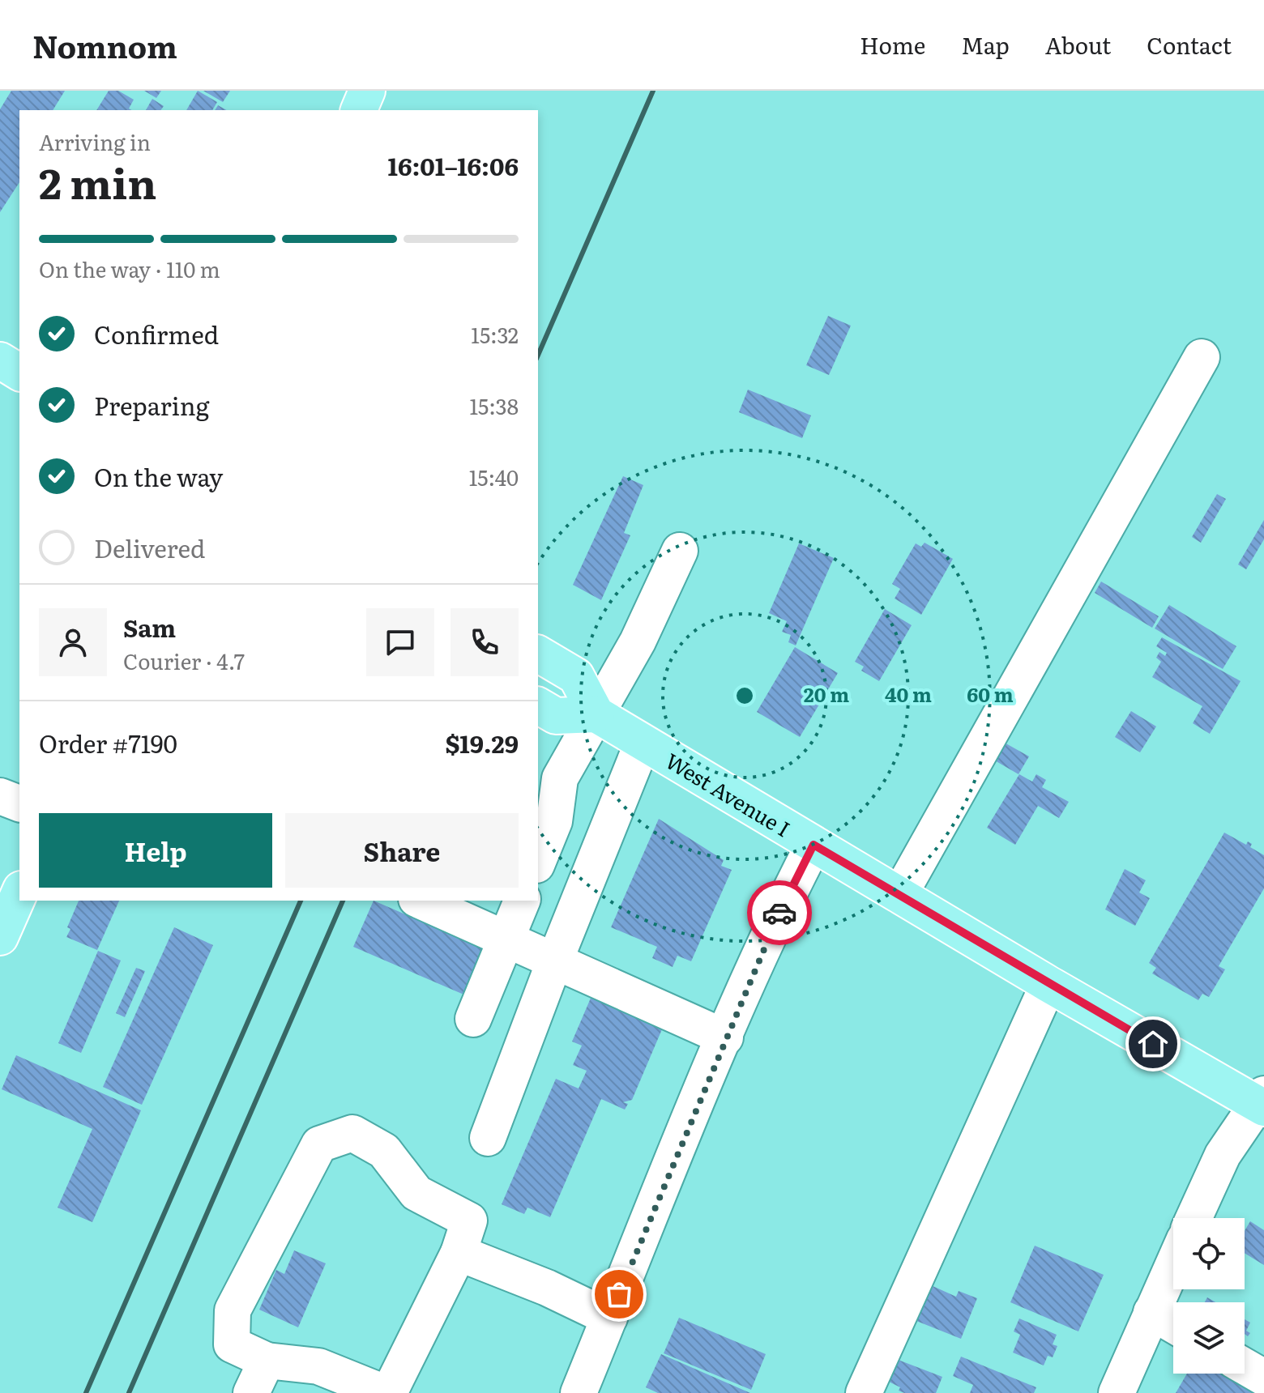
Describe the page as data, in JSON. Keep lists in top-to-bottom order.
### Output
{
  "streets": {
    "main road": ["West Avenue I"]
  },
  "page": {
    "header": "Nomnom",
    "nav": [
      "Home",
      "Map",
      "About",
      "Contact"
    ],
    "heading": ["2 min", "Arriving in", "16:01–16:06"],
    "panel": [
      "Sam",
      "Courier · 4.7",
      "Order #7190",
      "$19.29"
    ],
    "bar": "On the way · 110 m",
    "list": [
      ["Confirmed", "15:32"],
      ["Preparing", "15:38"],
      ["On the way", "15:40"],
      "Delivered"
    ],
    "buttons": ["Help", "Share"]
  },
  "rings": ["20 m", "40 m", "60 m"]
}
